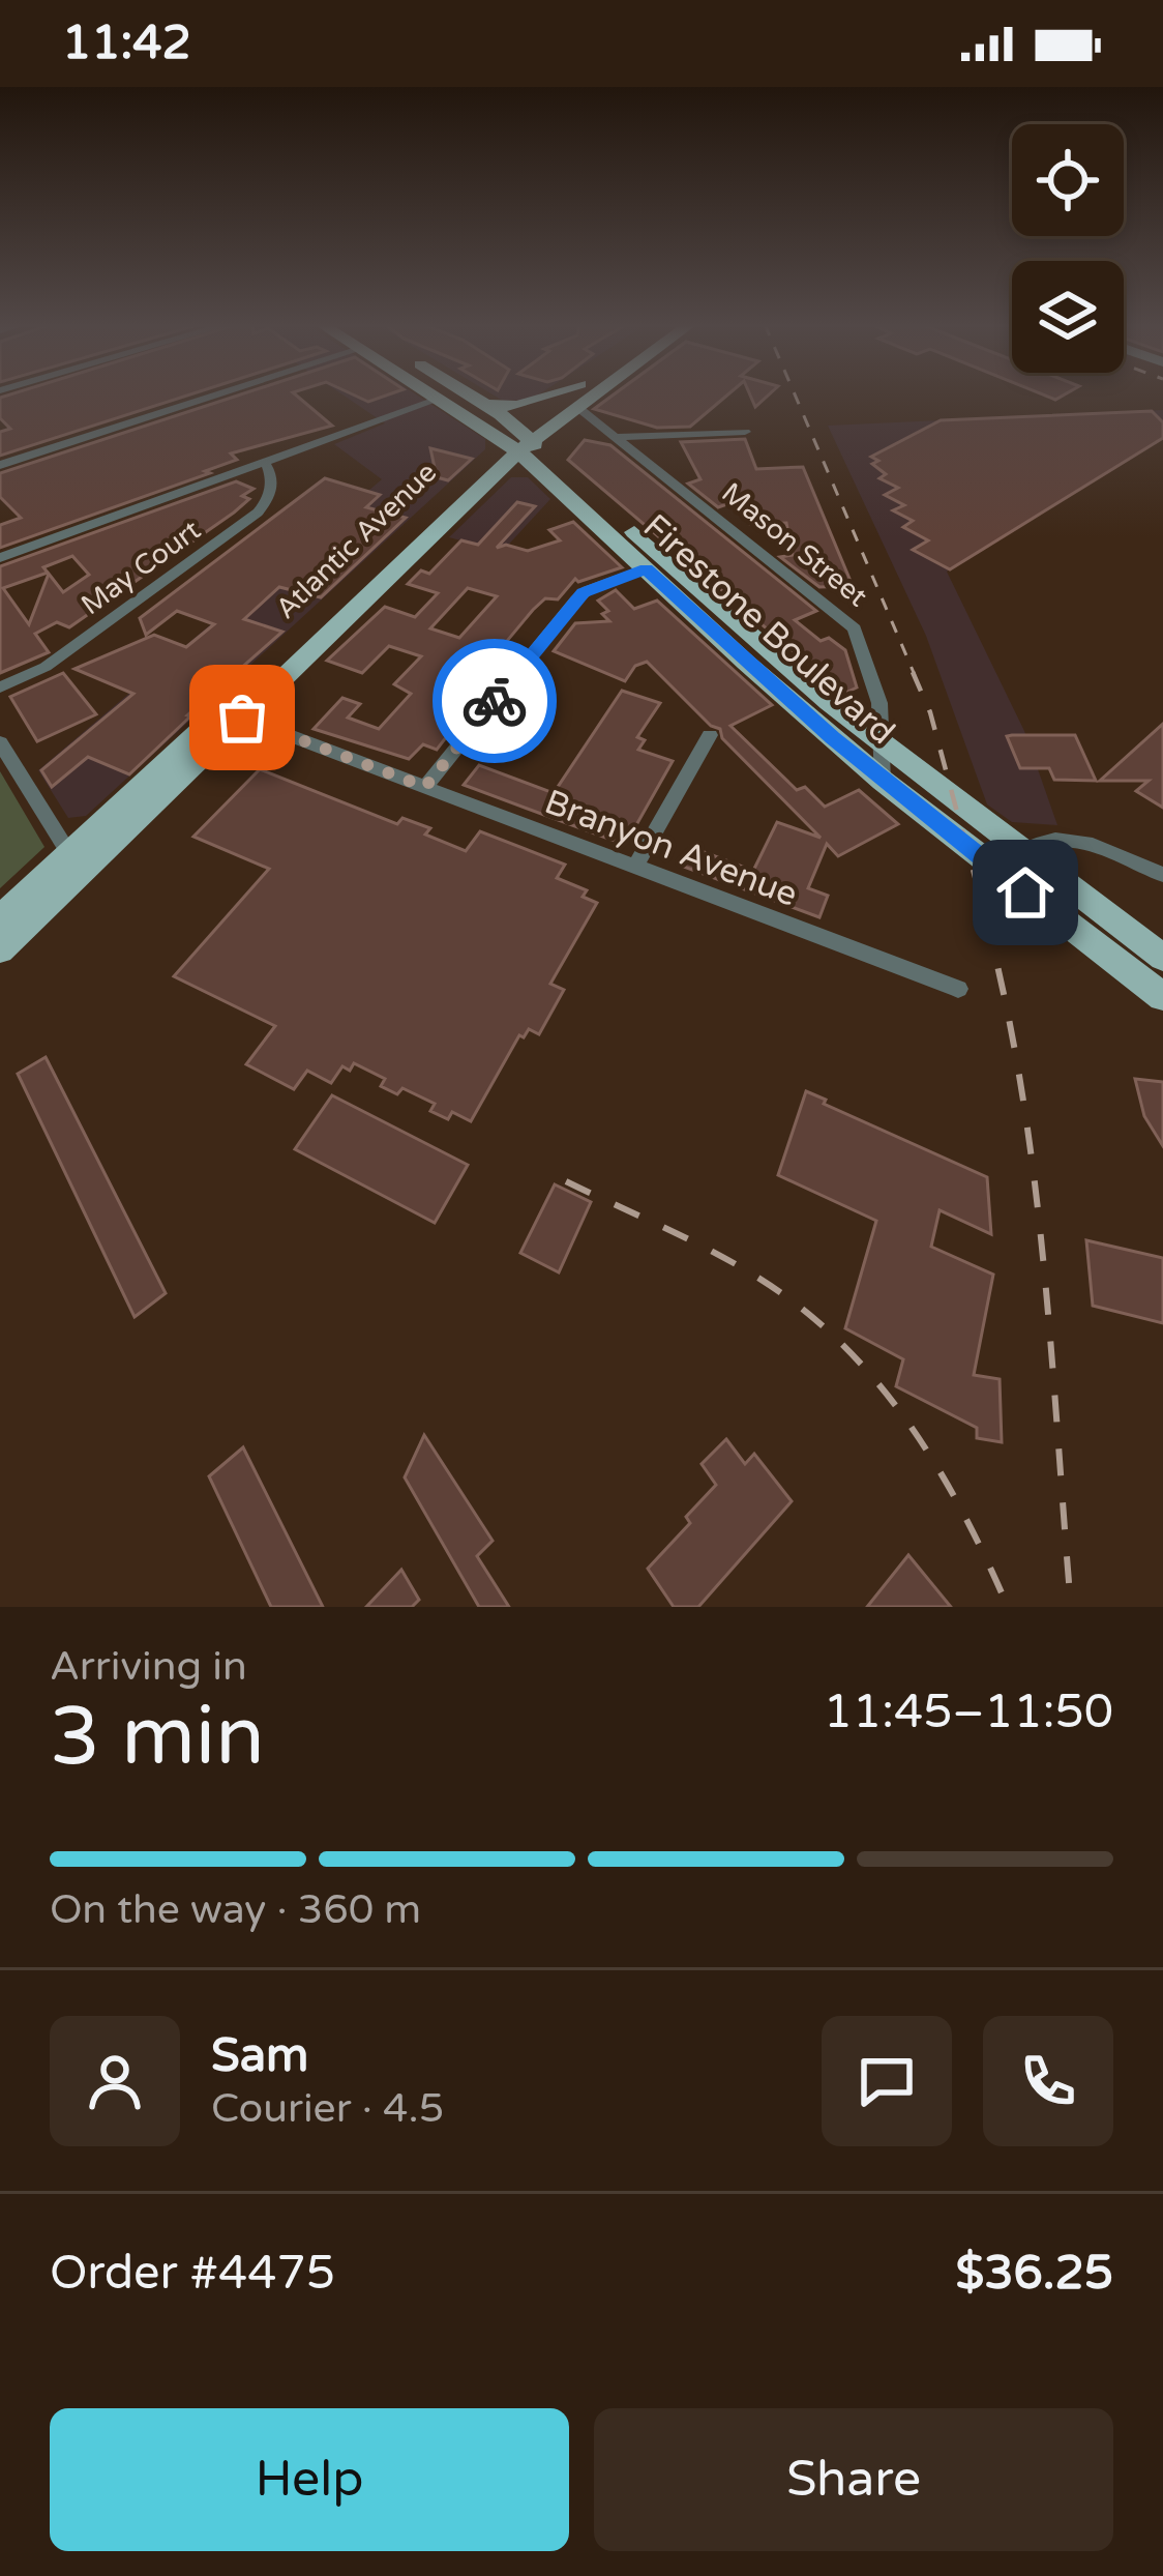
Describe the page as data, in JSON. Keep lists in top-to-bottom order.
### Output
{
  "streets": {
    "main road": ["Atlantic Avenue", "Firestone Boulevard"],
    "street": ["Mason Street", "May Court", "Branyon Avenue"]
  },
  "crossings": [
    ["Atlantic Avenue", "Mason Street"],
    ["Atlantic Avenue", "Firestone Boulevard"],
    ["Atlantic Avenue", "Branyon Avenue"],
    ["Mason Street", "Firestone Boulevard"]
  ],
  "page": {
    "status": "11:42",
    "heading": ["3 min", "Arriving in", "11:45–11:50"],
    "panel": [
      "Sam",
      "Courier · 4.5",
      "Order #4475",
      "$36.25"
    ],
    "bar": "On the way · 360 m",
    "buttons": ["Help", "Share"]
  }
}
